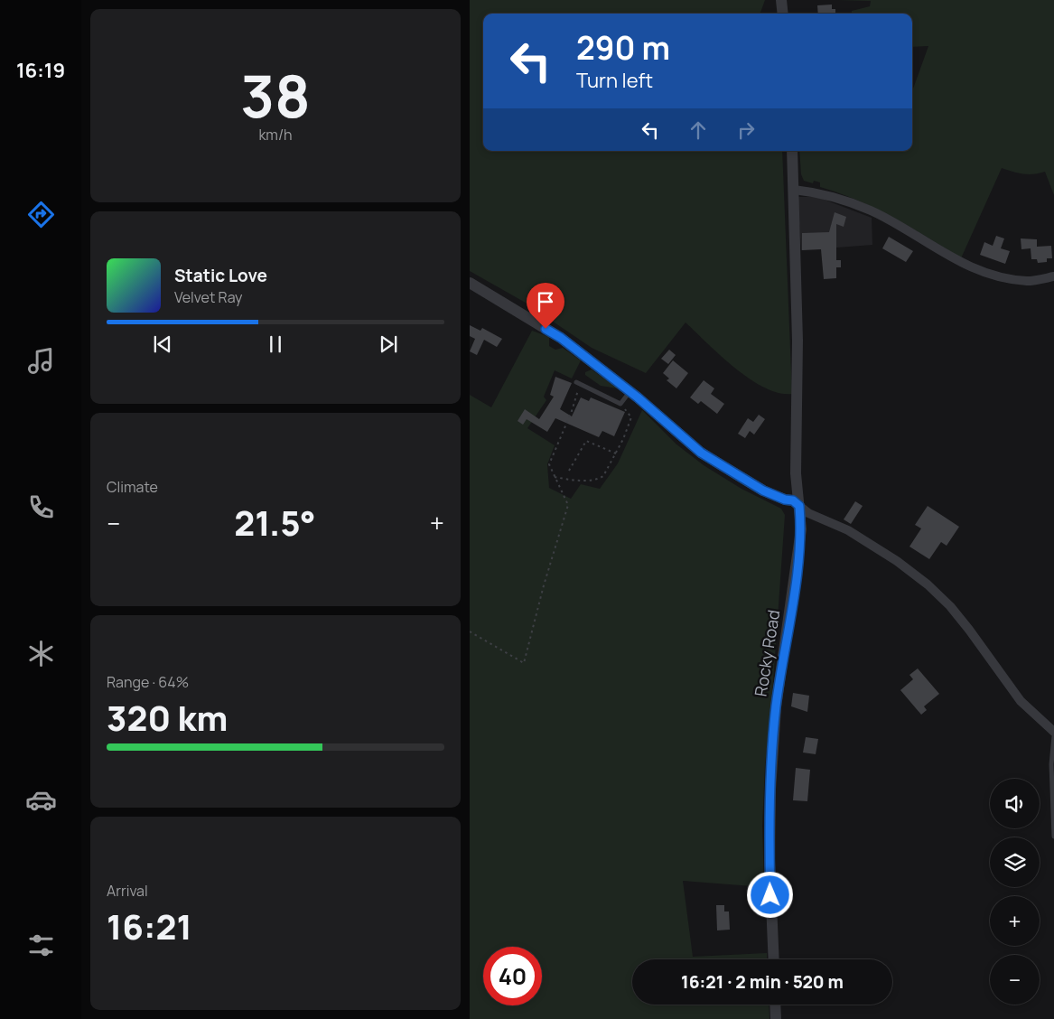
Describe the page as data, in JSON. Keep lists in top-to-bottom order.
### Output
{
  "streets": {
    "street": ["Rocky Road"]
  },
  "page": {
    "tabs": "16:19",
    "tile": [
      ["38", "km/h"],
      "Climate",
      ["Range · 64%", "320 km"],
      ["Arrival", "16:21"]
    ],
    "turn": ["290 m", "Turn left"],
    "song": ["Static Love", "Velvet Ray"],
    "heat": ["−", "21.5°", "+"],
    "map_buttons": ["+", "−"],
    "limit": "40",
    "trip": "16:21 · 2 min · 520 m"
  }
}
